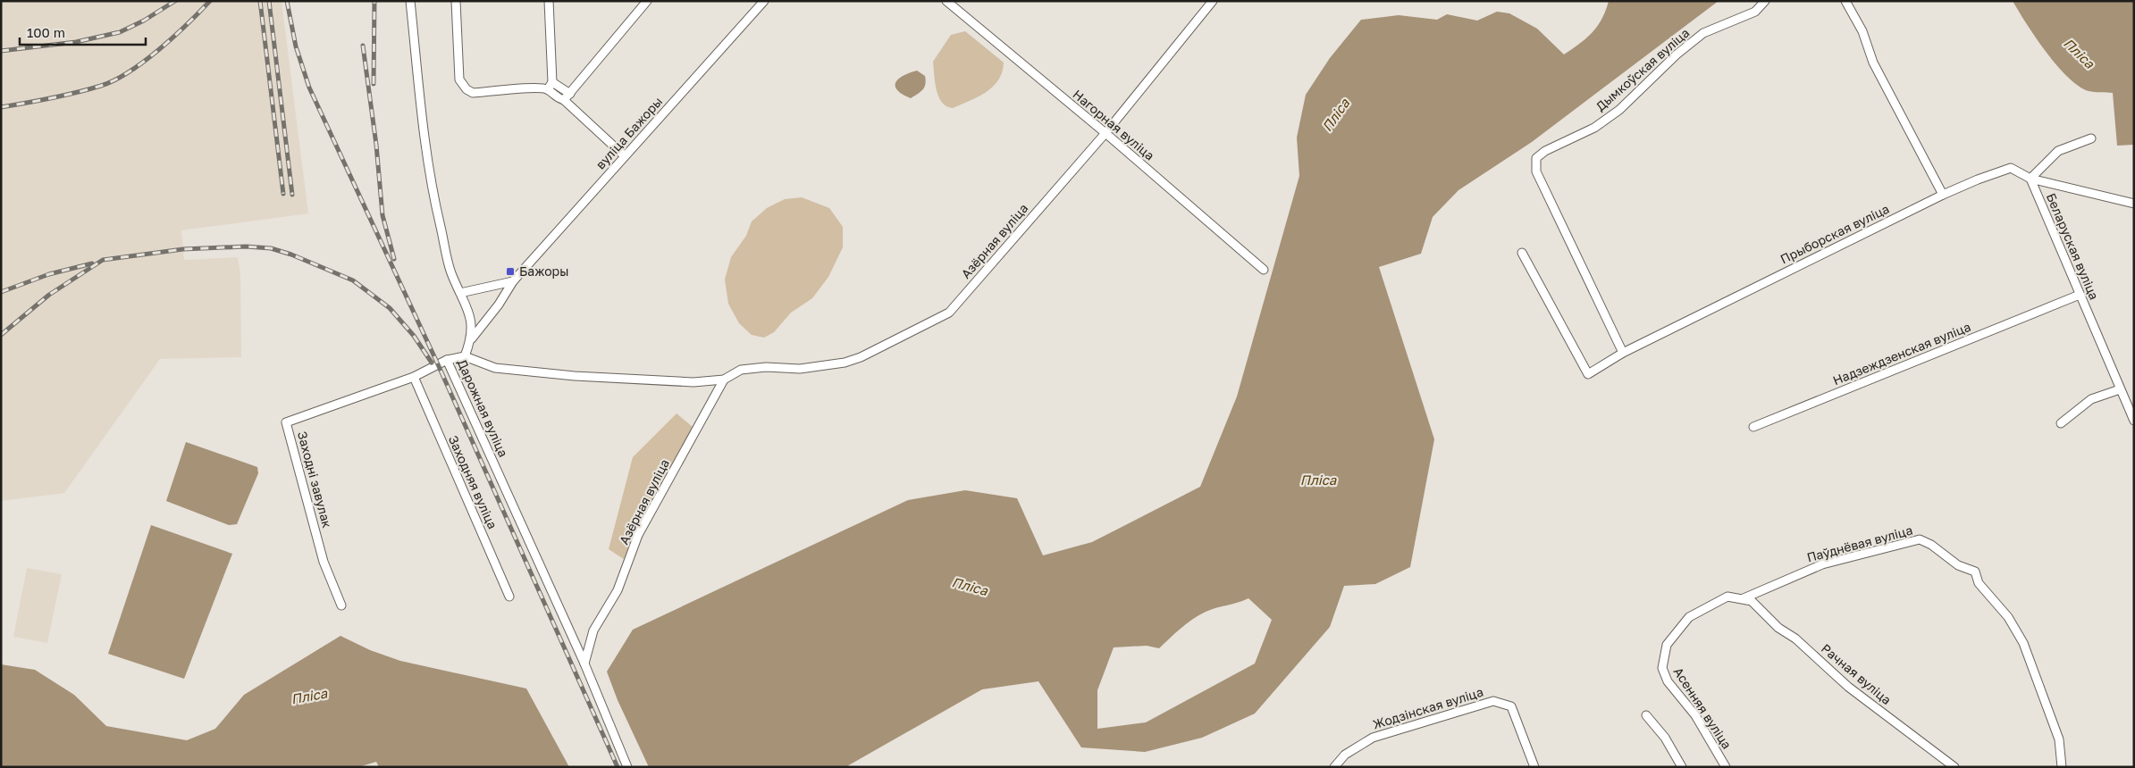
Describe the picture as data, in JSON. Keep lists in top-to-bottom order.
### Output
{
  "streets": {
    "street": [
      "Дымкоўская вуліца",
      "Нагорная вуліца",
      "вуліца Бажоры",
      "Прыборская вуліца",
      "Азёрная вуліца",
      "Беларуская вуліца",
      "Надзеждзенская вуліца",
      "Дарожная вуліца",
      "Заходні завулак",
      "Заходняя вуліца",
      "Паўднёвая вуліца",
      "Рачная вуліца",
      "Жодзінская вуліца",
      "Асенняя вуліца"
    ]
  },
  "crossings": [
    ["Дымкоўская вуліца", "Прыборская вуліца"],
    ["Нагорная вуліца", "Азёрная вуліца"],
    ["вуліца Бажоры", "Дарожная вуліца"],
    ["Прыборская вуліца", "Беларуская вуліца"],
    ["Азёрная вуліца", "Дарожная вуліца"],
    ["Беларуская вуліца", "Надзеждзенская вуліца"],
    ["Дарожная вуліца", "Заходні завулак"],
    ["Заходні завулак", "Заходняя вуліца"],
    ["Паўднёвая вуліца", "Рачная вуліца"],
    ["Паўднёвая вуліца", "Асенняя вуліца"],
    ["Рачная вуліца", "Асенняя вуліца"]
  ],
  "water": ["Пліса"],
  "places": {
    "transit": ["Бажоры"]
  },
  "scale_bar": "100 m"
}
